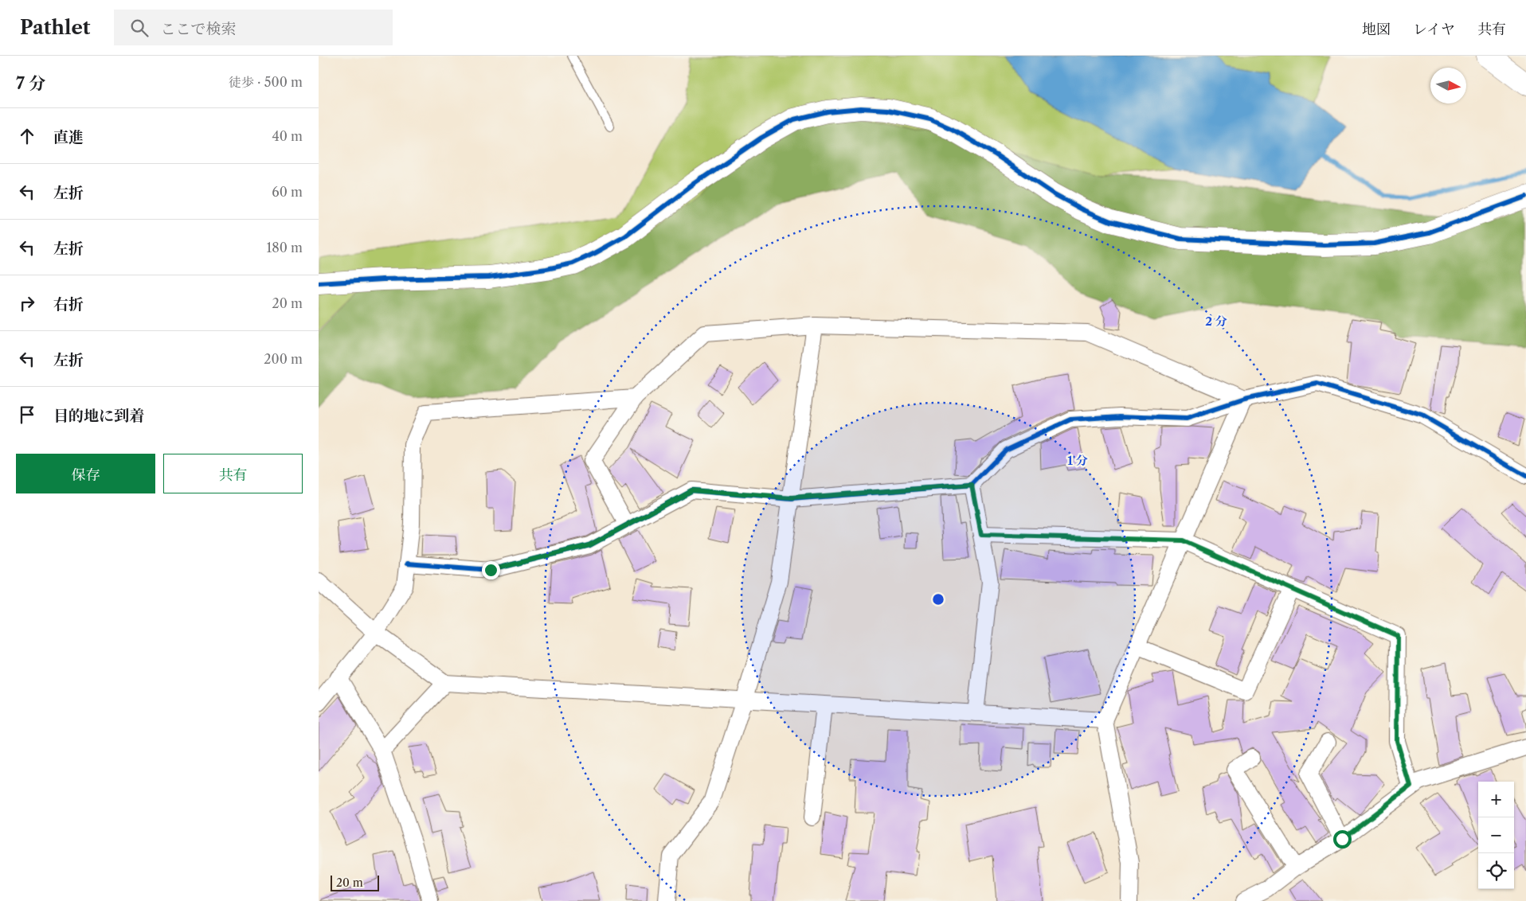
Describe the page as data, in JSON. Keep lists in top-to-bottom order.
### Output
{
  "scale_bar": "20 m",
  "north": "right",
  "page": {
    "header": "Pathlet",
    "search": "ここで検索",
    "nav": ["地図", "レイヤ", "共有"],
    "heading": ["7 分", "徒歩 · 500 m"],
    "list": [
      ["直進", "40 m"],
      ["左折", "60 m"],
      ["左折", "180 m"],
      ["右折", "20 m"],
      ["左折", "200 m"],
      "目的地に到着"
    ],
    "buttons": ["保存", "共有"],
    "map_buttons": ["+", "−"],
    "scale": "20 m"
  },
  "rings": ["2 分", "1 分"]
}
